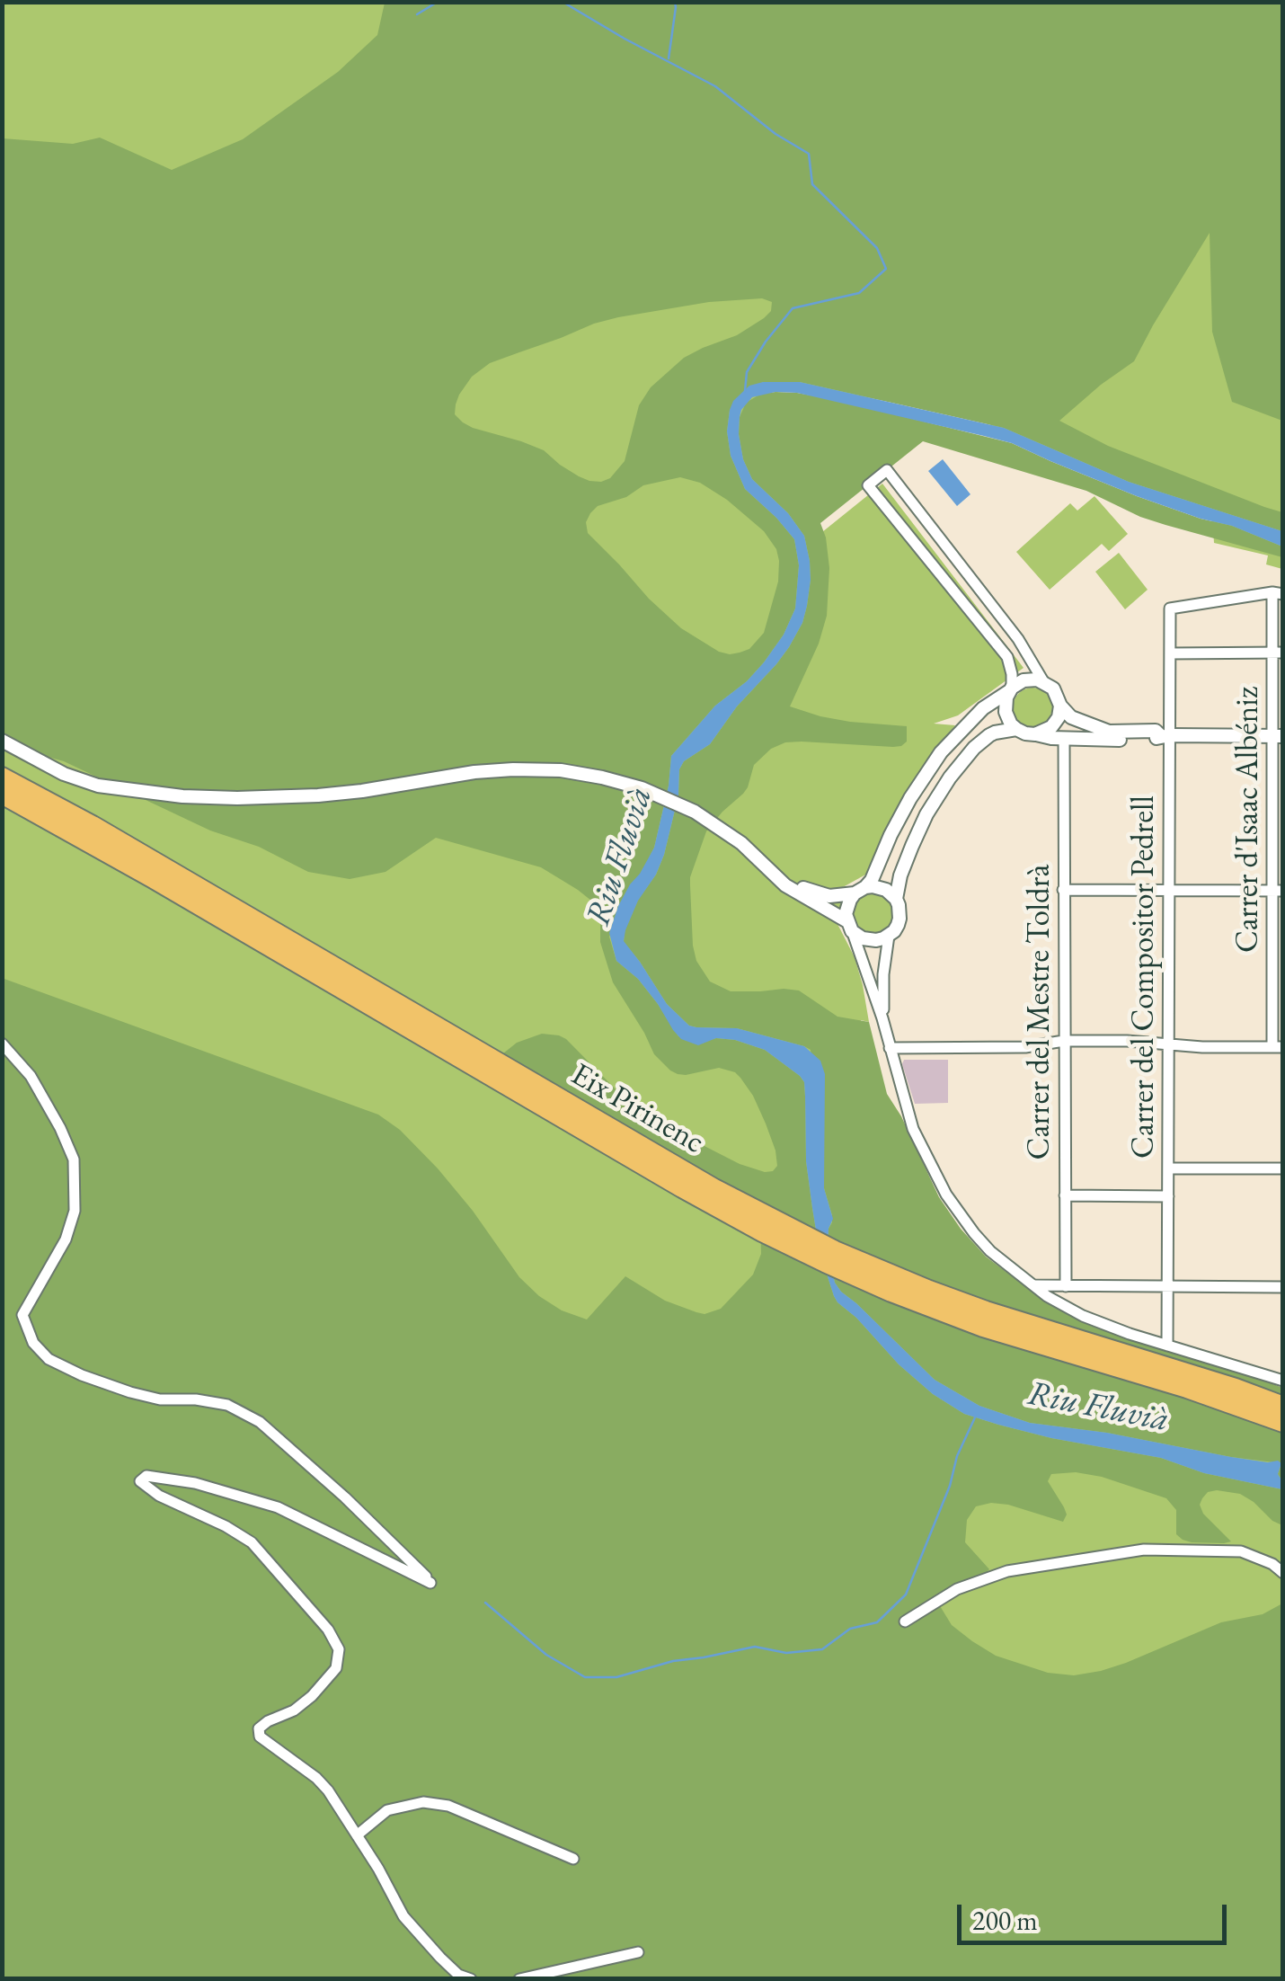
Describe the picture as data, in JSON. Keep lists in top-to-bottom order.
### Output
{
  "streets": {
    "highway": ["Eix Pirinenc"],
    "street": ["Carrer d'Isaac Albéniz", "Carrer del Compositor Pedrell", "Carrer del Mestre Toldrà"]
  },
  "crossings": [
    ["Carrer d'Isaac Albéniz", "Carrer del Compositor Pedrell"]
  ],
  "water": ["Riu Fluvià"],
  "scale_bar": "200 m"
}
